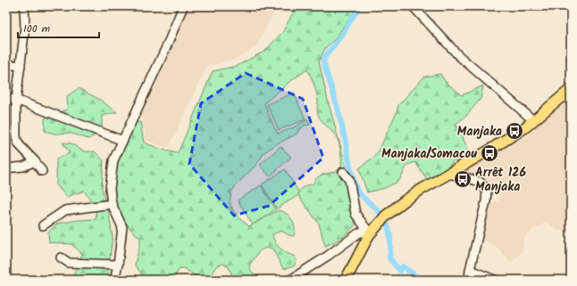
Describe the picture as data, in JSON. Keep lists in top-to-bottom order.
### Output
{
  "places": {
    "bus stop": ["Manjaka", "Manjaka/Somacou", "Arrêt 126 Manjaka"]
  },
  "scale_bar": "100 m"
}
